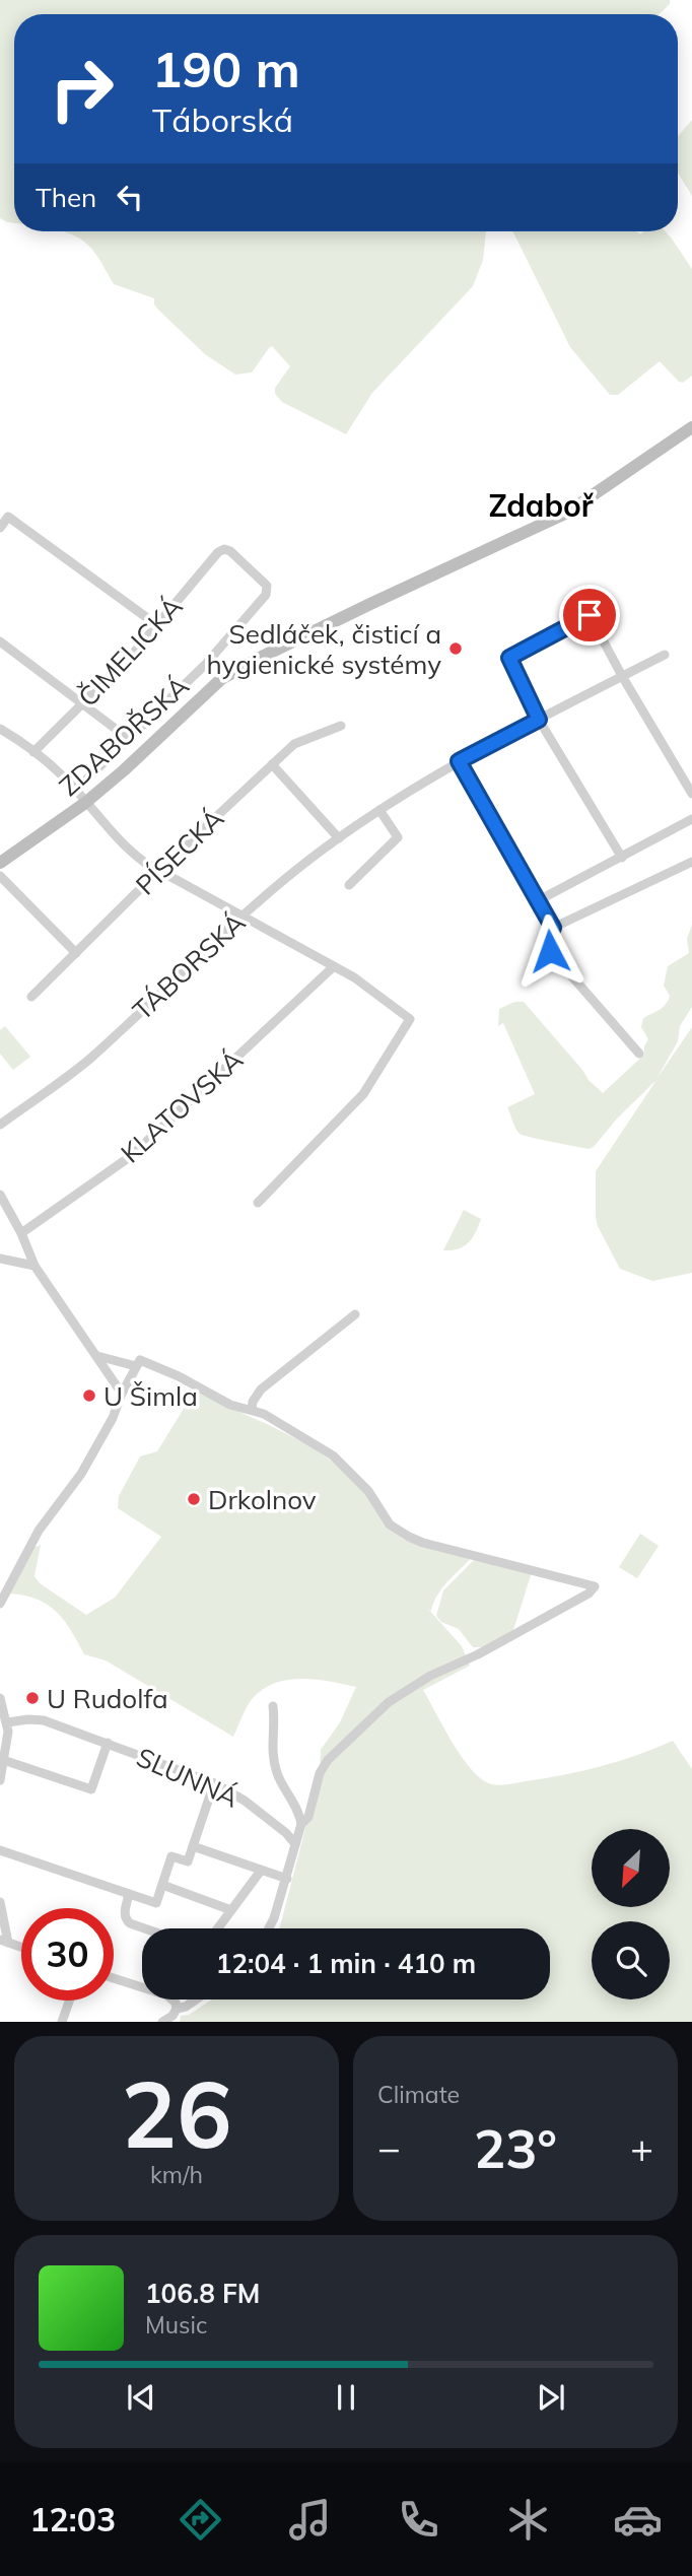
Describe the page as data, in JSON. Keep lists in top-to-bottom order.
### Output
{
  "streets": {
    "street": [
      "ČIMELICKÁ",
      "ZDABOŘSKÁ",
      "PÍSECKÁ",
      "TÁBORSKÁ",
      "KLATOVSKÁ",
      "SLUNNÁ"
    ]
  },
  "crossings": [
    ["ČIMELICKÁ", "ZDABOŘSKÁ"]
  ],
  "districts": ["Zdaboř"],
  "places": [
    "Sedláček, čisticí a hygienické systémy",
    "U Šimla",
    "Drkolnov",
    "U Rudolfa"
  ],
  "north": "bottom left",
  "page": {
    "turn": ["190 m", "Táborská"],
    "then": "Then",
    "limit": "30",
    "trip": "12:04 · 1 min · 410 m",
    "tile": [
      ["26", "km/h"],
      "Climate"
    ],
    "heat": ["−", "23°", "+"],
    "song": ["106.8 FM", "Music"],
    "tabs": "12:03"
  }
}
